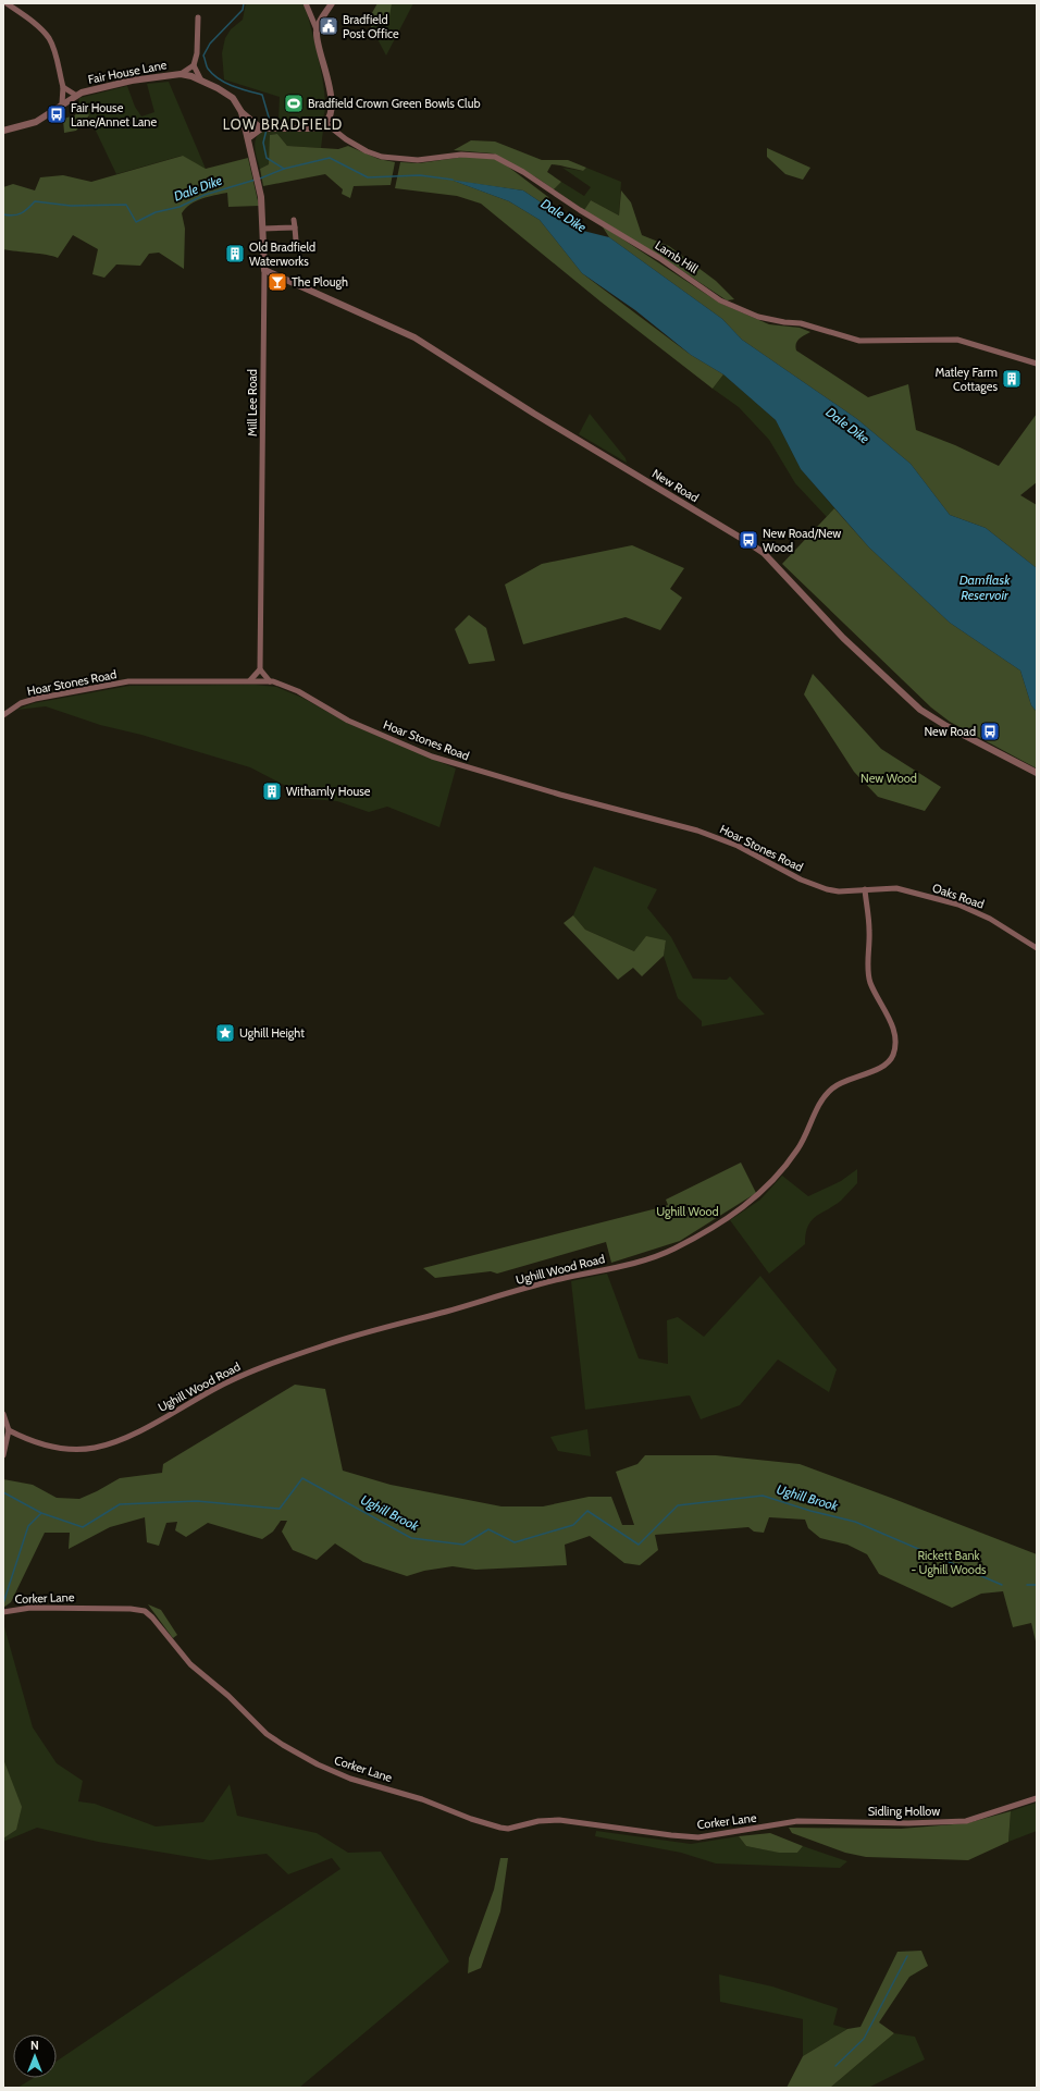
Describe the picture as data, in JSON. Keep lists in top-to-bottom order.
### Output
{
  "streets": {
    "street": [
      "Fair House Lane",
      "Lamb Hill",
      "Mill Lee Road",
      "New Road",
      "Hoar Stones Road",
      "Oaks Road",
      "Ughill Wood Road",
      "Corker Lane",
      "Sidling Hollow"
    ]
  },
  "crossings": [
    ["Fair House Lane", "Mill Lee Road"],
    ["Mill Lee Road", "New Road"],
    ["Hoar Stones Road", "Oaks Road"],
    ["Hoar Stones Road", "Ughill Wood Road"],
    ["Oaks Road", "Ughill Wood Road"],
    ["Corker Lane", "Sidling Hollow"]
  ],
  "districts": ["LOW BRADFIELD"],
  "water": ["Dale Dike", "Damflask Reservoir", "Ughill Brook"],
  "parks": ["New Wood", "Ughill Wood", "Rickett Bank - Ughill Woods"],
  "places": {
    "public building": ["Bradfield Post Office"],
    "sports": ["Bradfield Crown Green Bowls Club"],
    "bus stop": ["Fair House Lane/Annet Lane", "New Road/New Wood", "New Road"],
    "building": ["Old Bradfield Waterworks", "Matley Farm Cottages", "Withamly House"],
    "bar": ["The Plough"],
    "place": ["Ughill Height"]
  },
  "north": "top"
}
